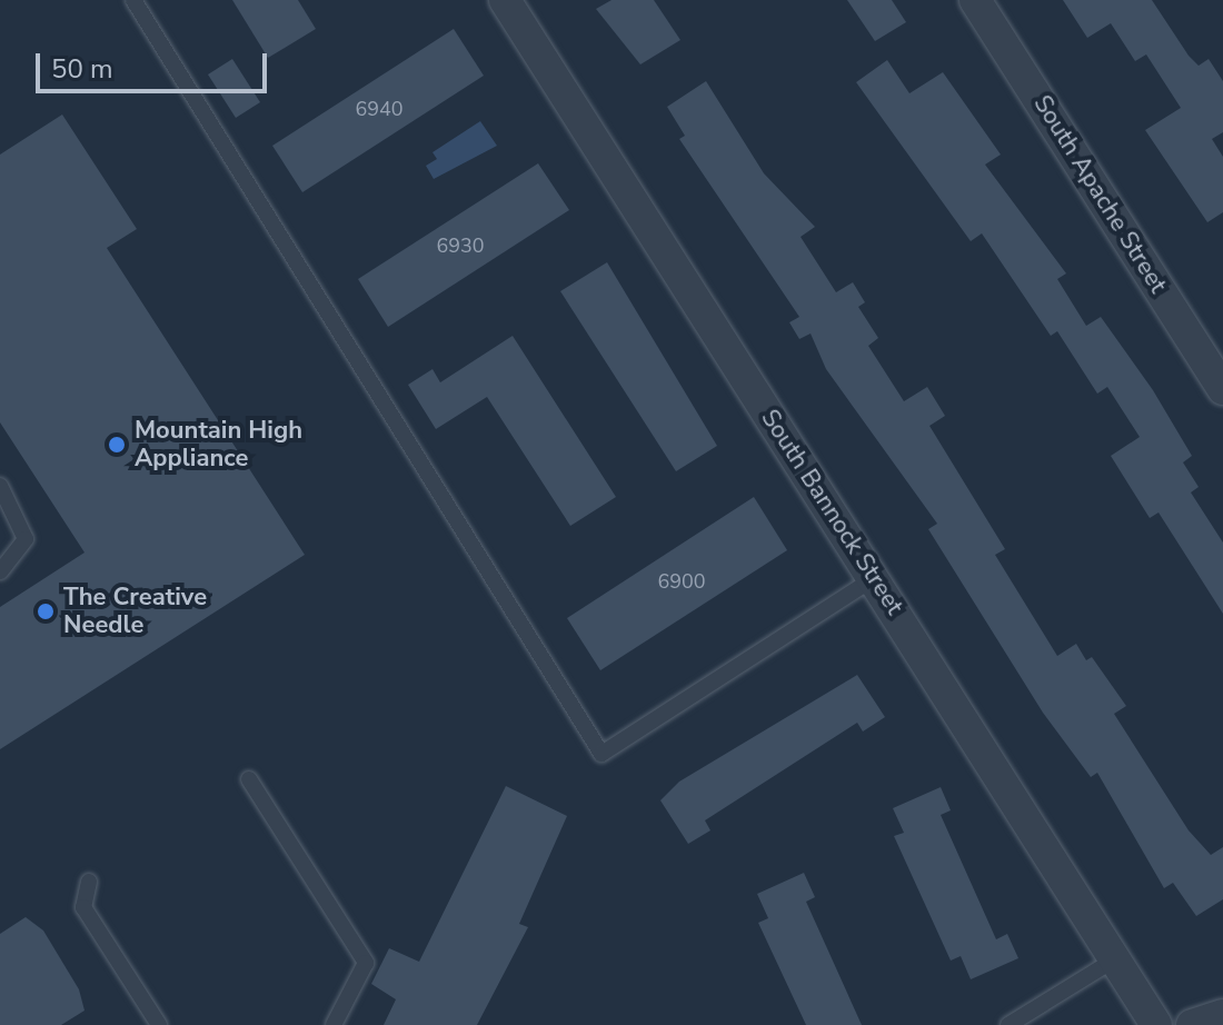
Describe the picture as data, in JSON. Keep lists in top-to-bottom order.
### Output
{
  "streets": {
    "street": ["South Apache Street", "South Bannock Street"]
  },
  "places": ["Mountain High Appliance", "The Creative Needle"],
  "house_numbers": ["6940", "6930", "6900"],
  "scale_bar": "50 m"
}
